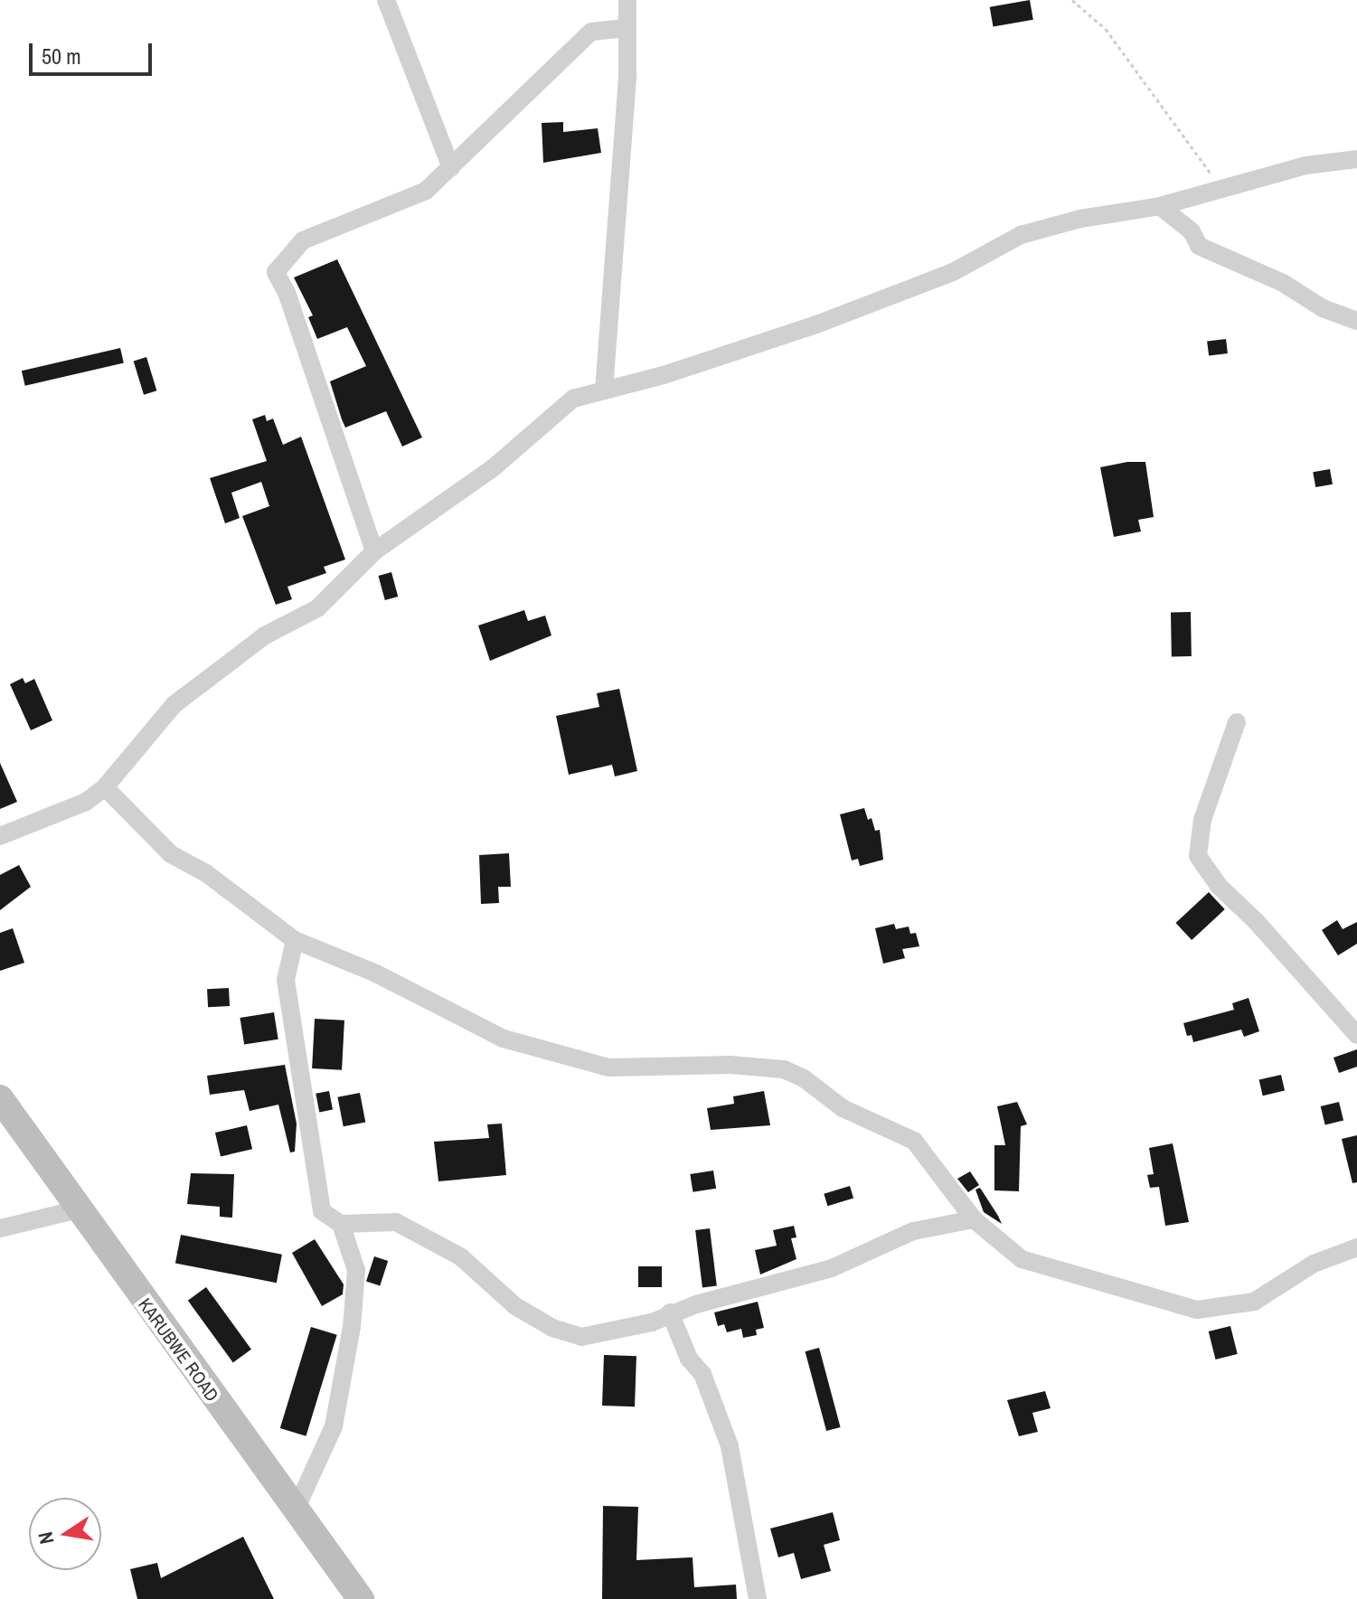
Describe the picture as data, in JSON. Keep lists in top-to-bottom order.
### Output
{
  "streets": {
    "street": ["KARUBWE ROAD"]
  },
  "scale_bar": "50 m",
  "north": "left"
}
